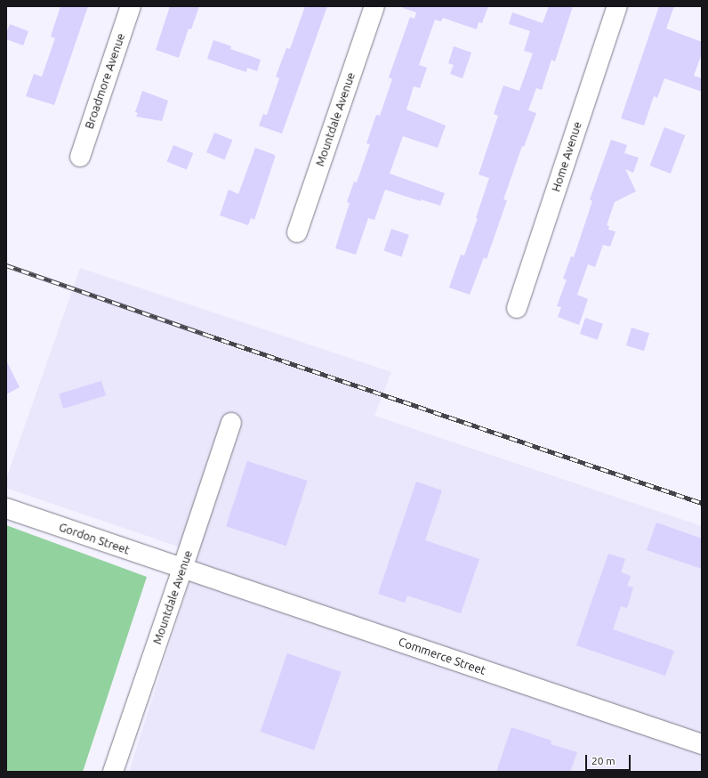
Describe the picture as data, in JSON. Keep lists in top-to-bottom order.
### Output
{
  "streets": {
    "street": [
      "Broadmore Avenue",
      "Mountdale Avenue",
      "Home Avenue",
      "Gordon Street",
      "Commerce Street"
    ]
  },
  "crossings": [
    ["Mountdale Avenue", "Gordon Street"],
    ["Mountdale Avenue", "Commerce Street"],
    ["Gordon Street", "Commerce Street"]
  ],
  "scale_bar": "20 m"
}
